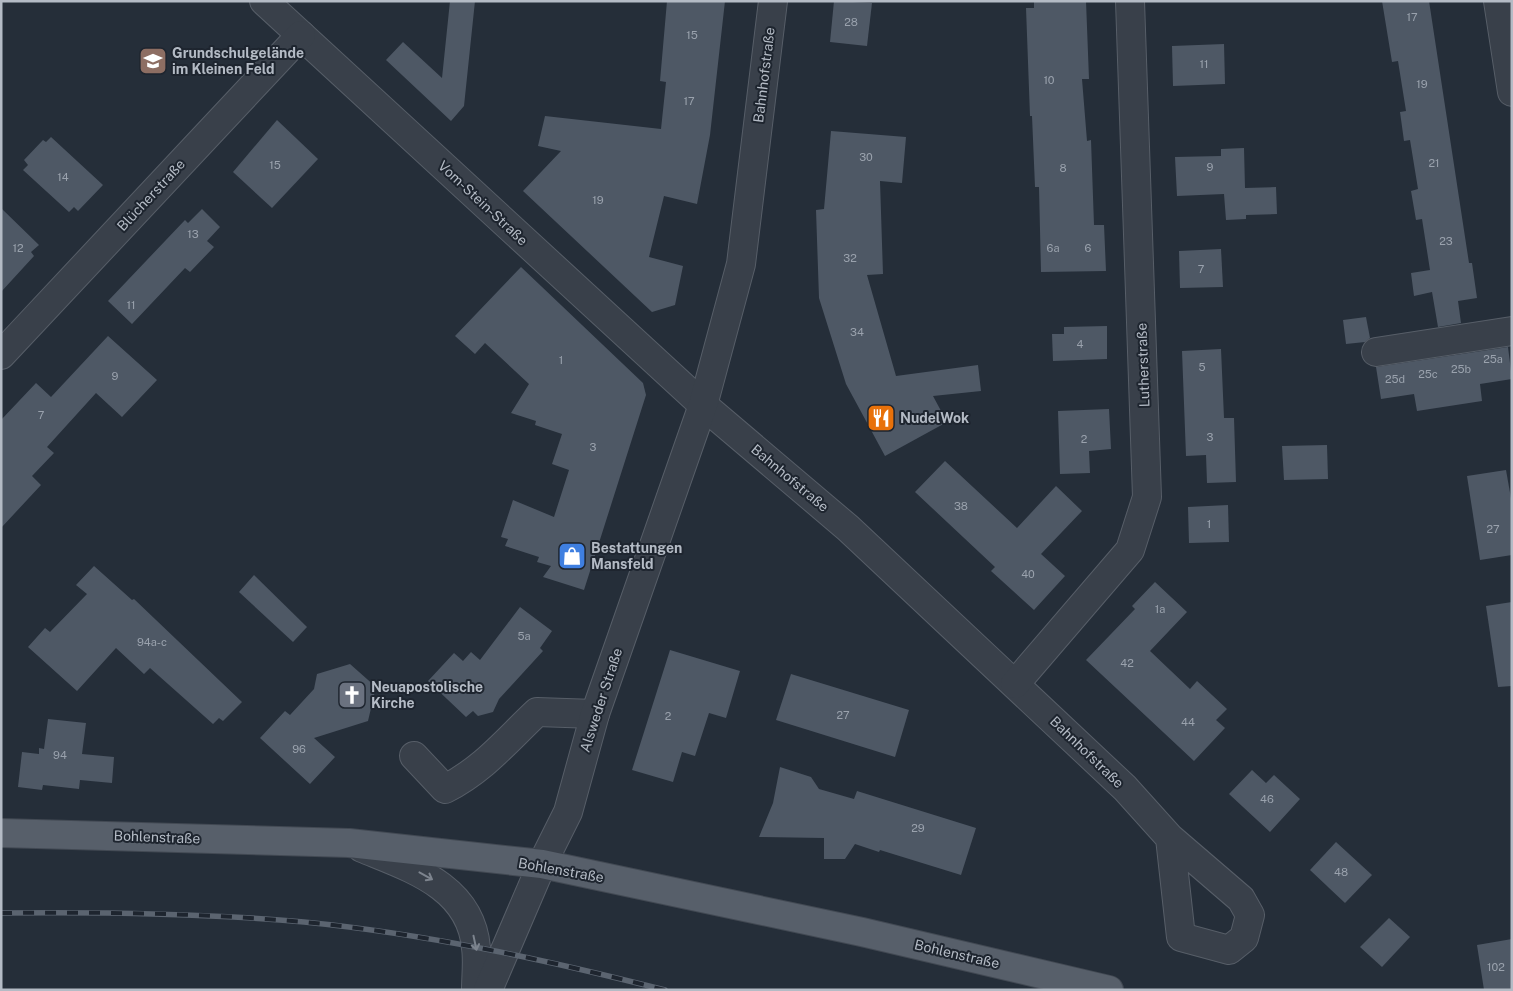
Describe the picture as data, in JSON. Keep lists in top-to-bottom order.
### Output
{
  "streets": {
    "main road": ["Bohlenstraße"],
    "street": [
      "Bahnhofstraße",
      "Blücherstraße",
      "Vom-Stein-Straße",
      "Lutherstraße",
      "Alsweder Straße"
    ]
  },
  "crossings": [
    ["Bahnhofstraße", "Vom-Stein-Straße"],
    ["Bahnhofstraße", "Lutherstraße"],
    ["Bahnhofstraße", "Alsweder Straße"],
    ["Blücherstraße", "Vom-Stein-Straße"],
    ["Vom-Stein-Straße", "Alsweder Straße"],
    ["Alsweder Straße", "Bohlenstraße"]
  ],
  "places": {
    "school or university": ["Grundschulgelände im Kleinen Feld"],
    "restaurant": ["NudelWok"],
    "shop": ["Bestattungen Mansfeld"],
    "church": ["Neuapostolische Kirche"]
  },
  "house_numbers": [
    "17",
    "28",
    "15",
    "11",
    "10",
    "19",
    "17",
    "30",
    "21",
    "15",
    "9",
    "8",
    "14",
    "19",
    "13",
    "23",
    "12",
    "6a",
    "6",
    "32",
    "7",
    "11",
    "34",
    "4",
    "25a",
    "1",
    "5",
    "25b",
    "25c",
    "9",
    "25d",
    "7",
    "3",
    "2",
    "3",
    "38",
    "1",
    "27",
    "40",
    "1a",
    "5a",
    "94a-c",
    "42",
    "27",
    "2",
    "44",
    "96",
    "94",
    "46",
    "29",
    "48",
    "102"
  ]
}
